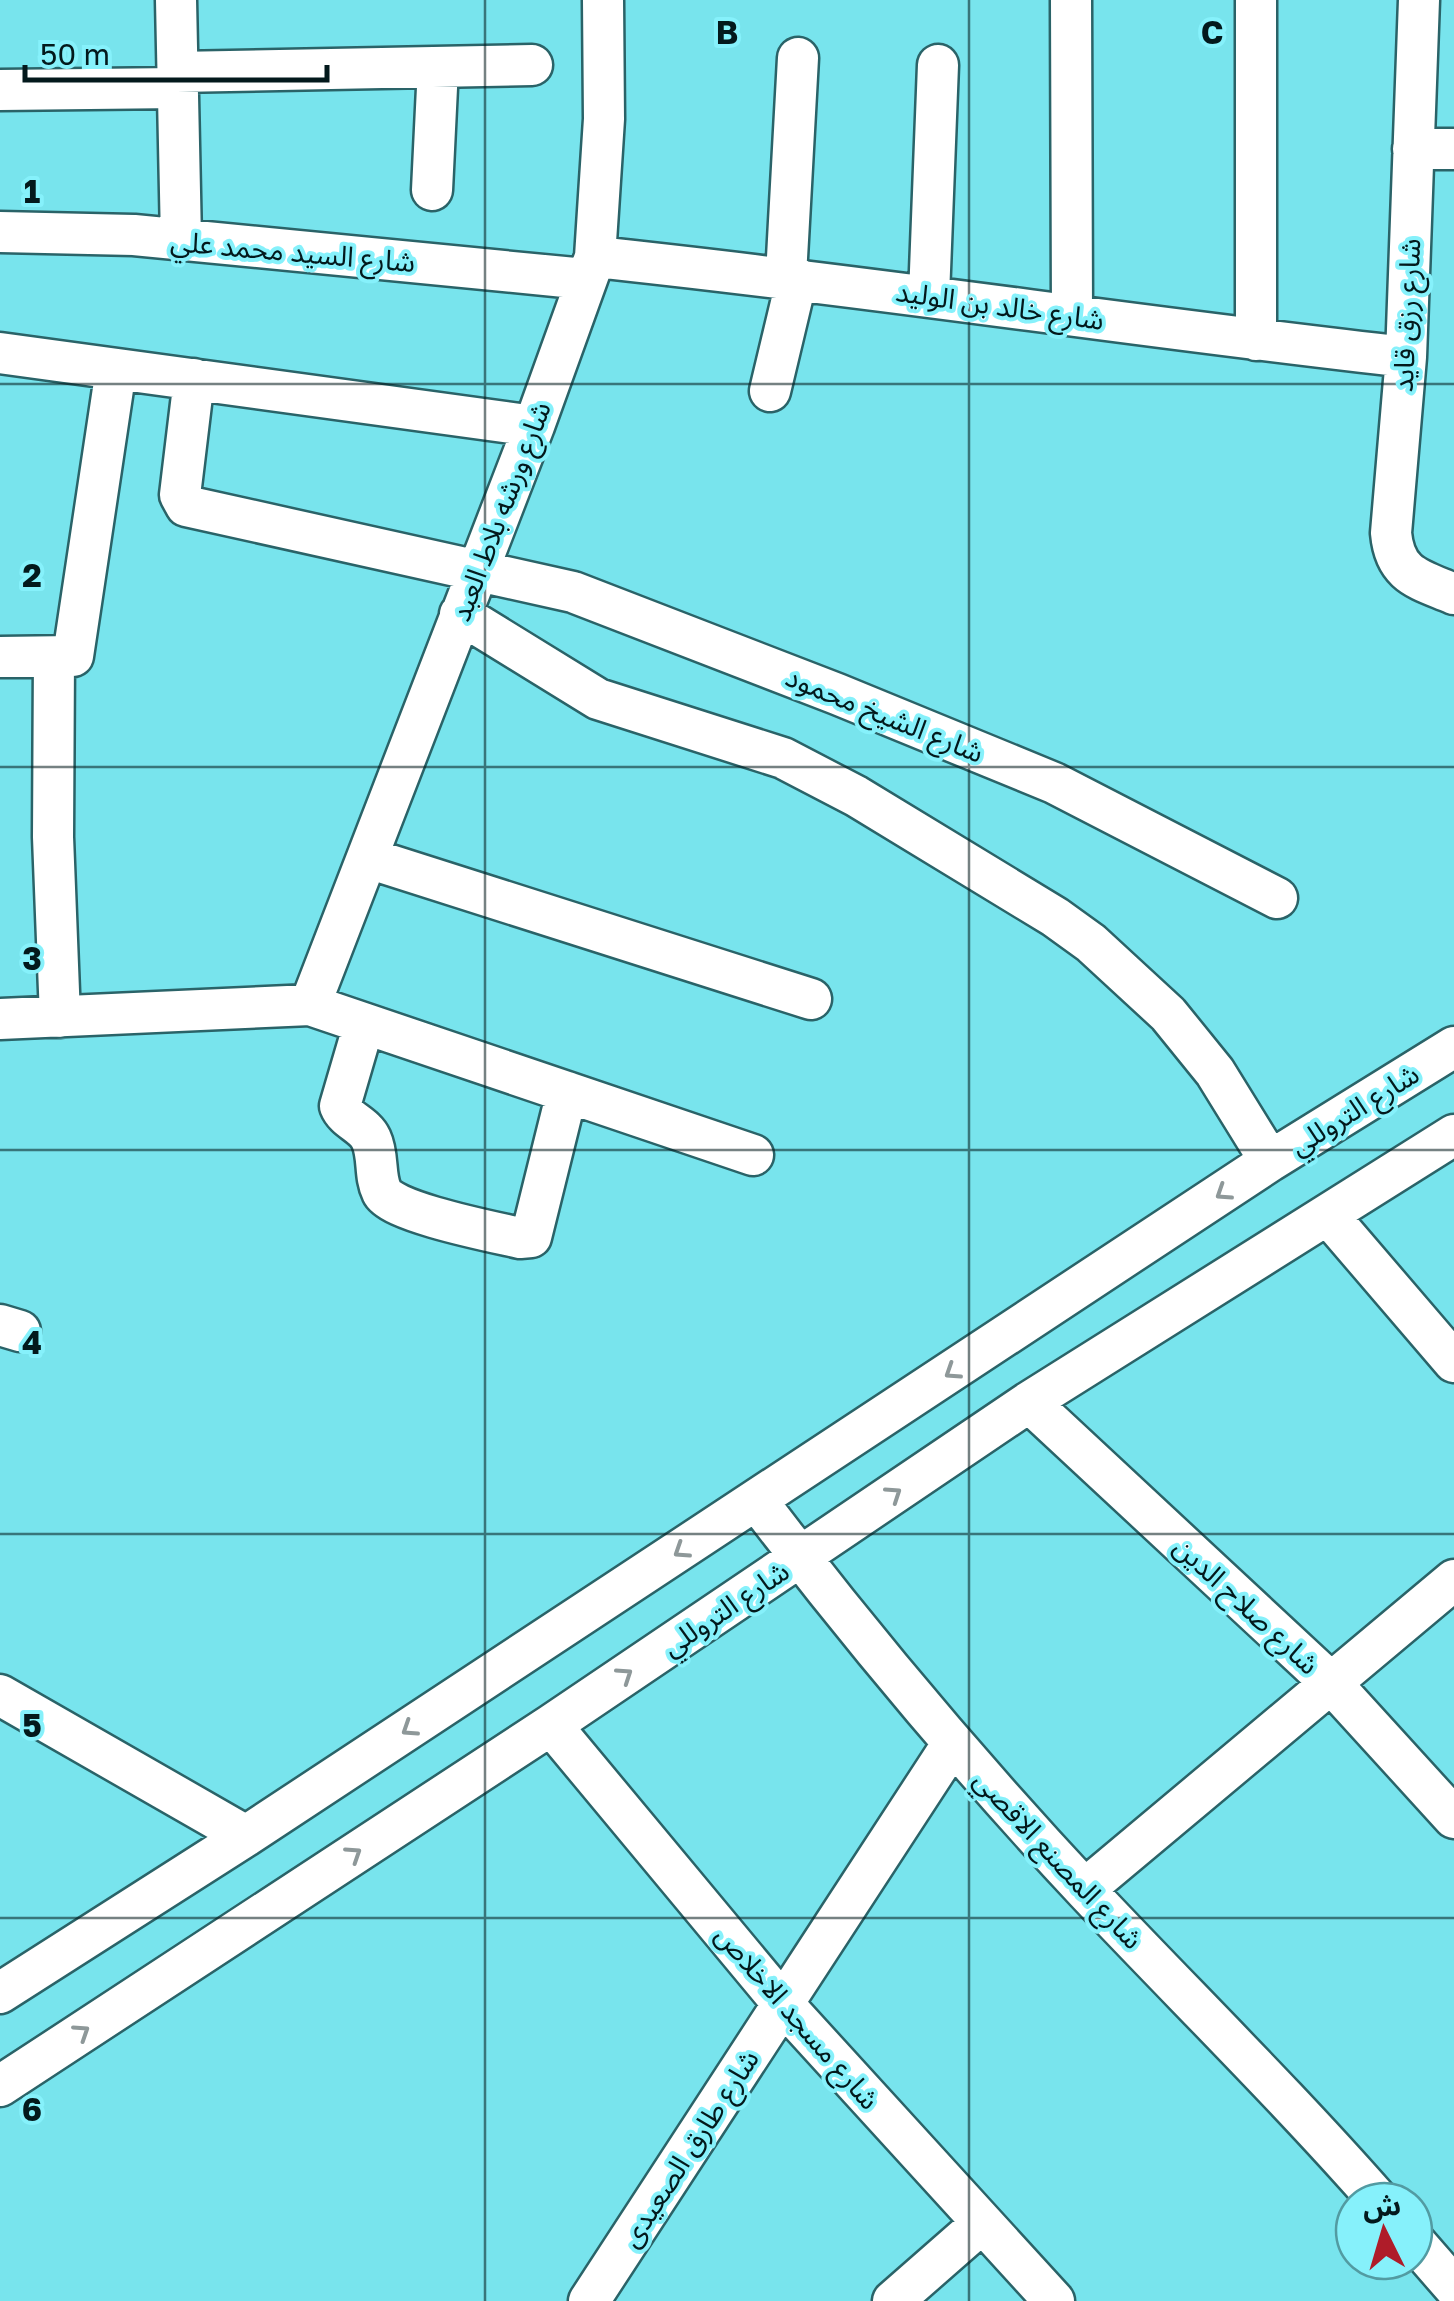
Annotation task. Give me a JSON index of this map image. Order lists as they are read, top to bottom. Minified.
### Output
{"streets":{"street":["شارع السيد محمد علي","شارع خالد بن الوليد","شارع رزق قايد","شارع ورشه بلاط العبد","شارع الشيخ محمود","شارع التروللي","شارع صلاح الدين","شارع المصنع الاقصي","شارع مسجد الاخلاص","شارع طارق الصعيدى"]},"crossings":[["شارع السيد محمد علي","شارع خالد بن الوليد"],["شارع السيد محمد علي","شارع ورشه بلاط العبد"],["شارع خالد بن الوليد","شارع رزق قايد"],["شارع خالد بن الوليد","شارع ورشه بلاط العبد"],["شارع ورشه بلاط العبد","شارع الشيخ محمود"],["شارع التروللي","شارع صلاح الدين"],["شارع التروللي","شارع المصنع الاقصي"],["شارع التروللي","شارع مسجد الاخلاص"],["شارع المصنع الاقصي","شارع طارق الصعيدى"],["شارع مسجد الاخلاص","شارع طارق الصعيدى"]],"scale_bar":"50 m","north":"top","grid":{"columns":["B","C"],"rows":["1","2","3","4","5","6"]}}
